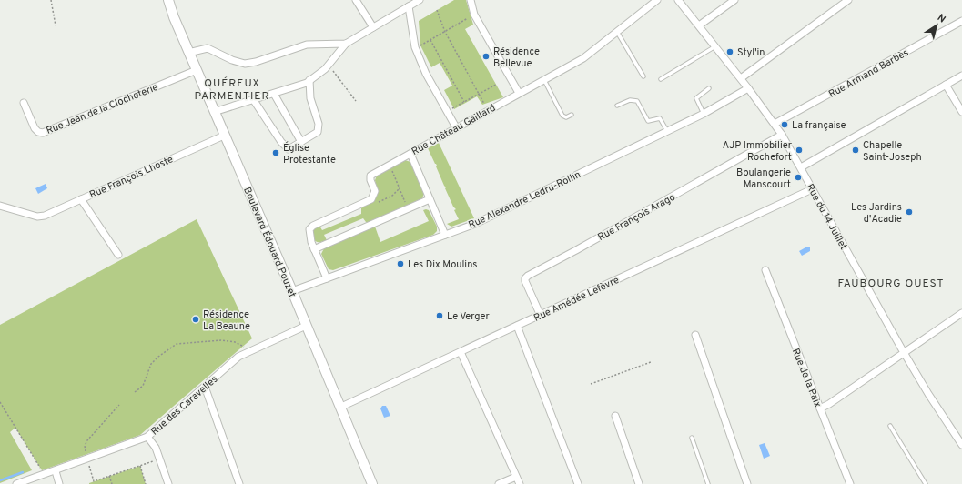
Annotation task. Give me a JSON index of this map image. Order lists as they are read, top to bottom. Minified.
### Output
{"streets":{"street":["Rue Armand Barbès","Rue Jean de la Clocheterie","Rue Château Gaillard","Rue François Lhoste","Rue Alexandre Ledru-Rollin","Rue François Arago","Rue du 14 Juillet","Boulevard Édouard Pouzet","Rue Amédée Lefèvre","Rue de la Paix","Rue des Caravelles"]},"crossings":[["Rue Armand Barbès","Rue du 14 Juillet"],["Rue Jean de la Clocheterie","Boulevard Édouard Pouzet"],["Rue François Lhoste","Boulevard Édouard Pouzet"],["Rue Alexandre Ledru-Rollin","Rue du 14 Juillet"],["Rue Alexandre Ledru-Rollin","Boulevard Édouard Pouzet"],["Rue François Arago","Rue du 14 Juillet"],["Rue François Arago","Rue Amédée Lefèvre"],["Rue du 14 Juillet","Rue Amédée Lefèvre"],["Boulevard Édouard Pouzet","Rue Amédée Lefèvre"],["Boulevard Édouard Pouzet","Rue des Caravelles"]],"districts":["QUÉREUX PARMENTIER","FAUBOURG OUEST"],"places":["Styl'in","Résidence Bellevue","La française","AJP Immobilier Rochefort","Chapelle Saint-Joseph","Église Protestante","Boulangerie Manscourt","Les Jardins d'Acadie","Les Dix Moulins","Le Verger","Résidence La Beaune"],"north":"top right"}
